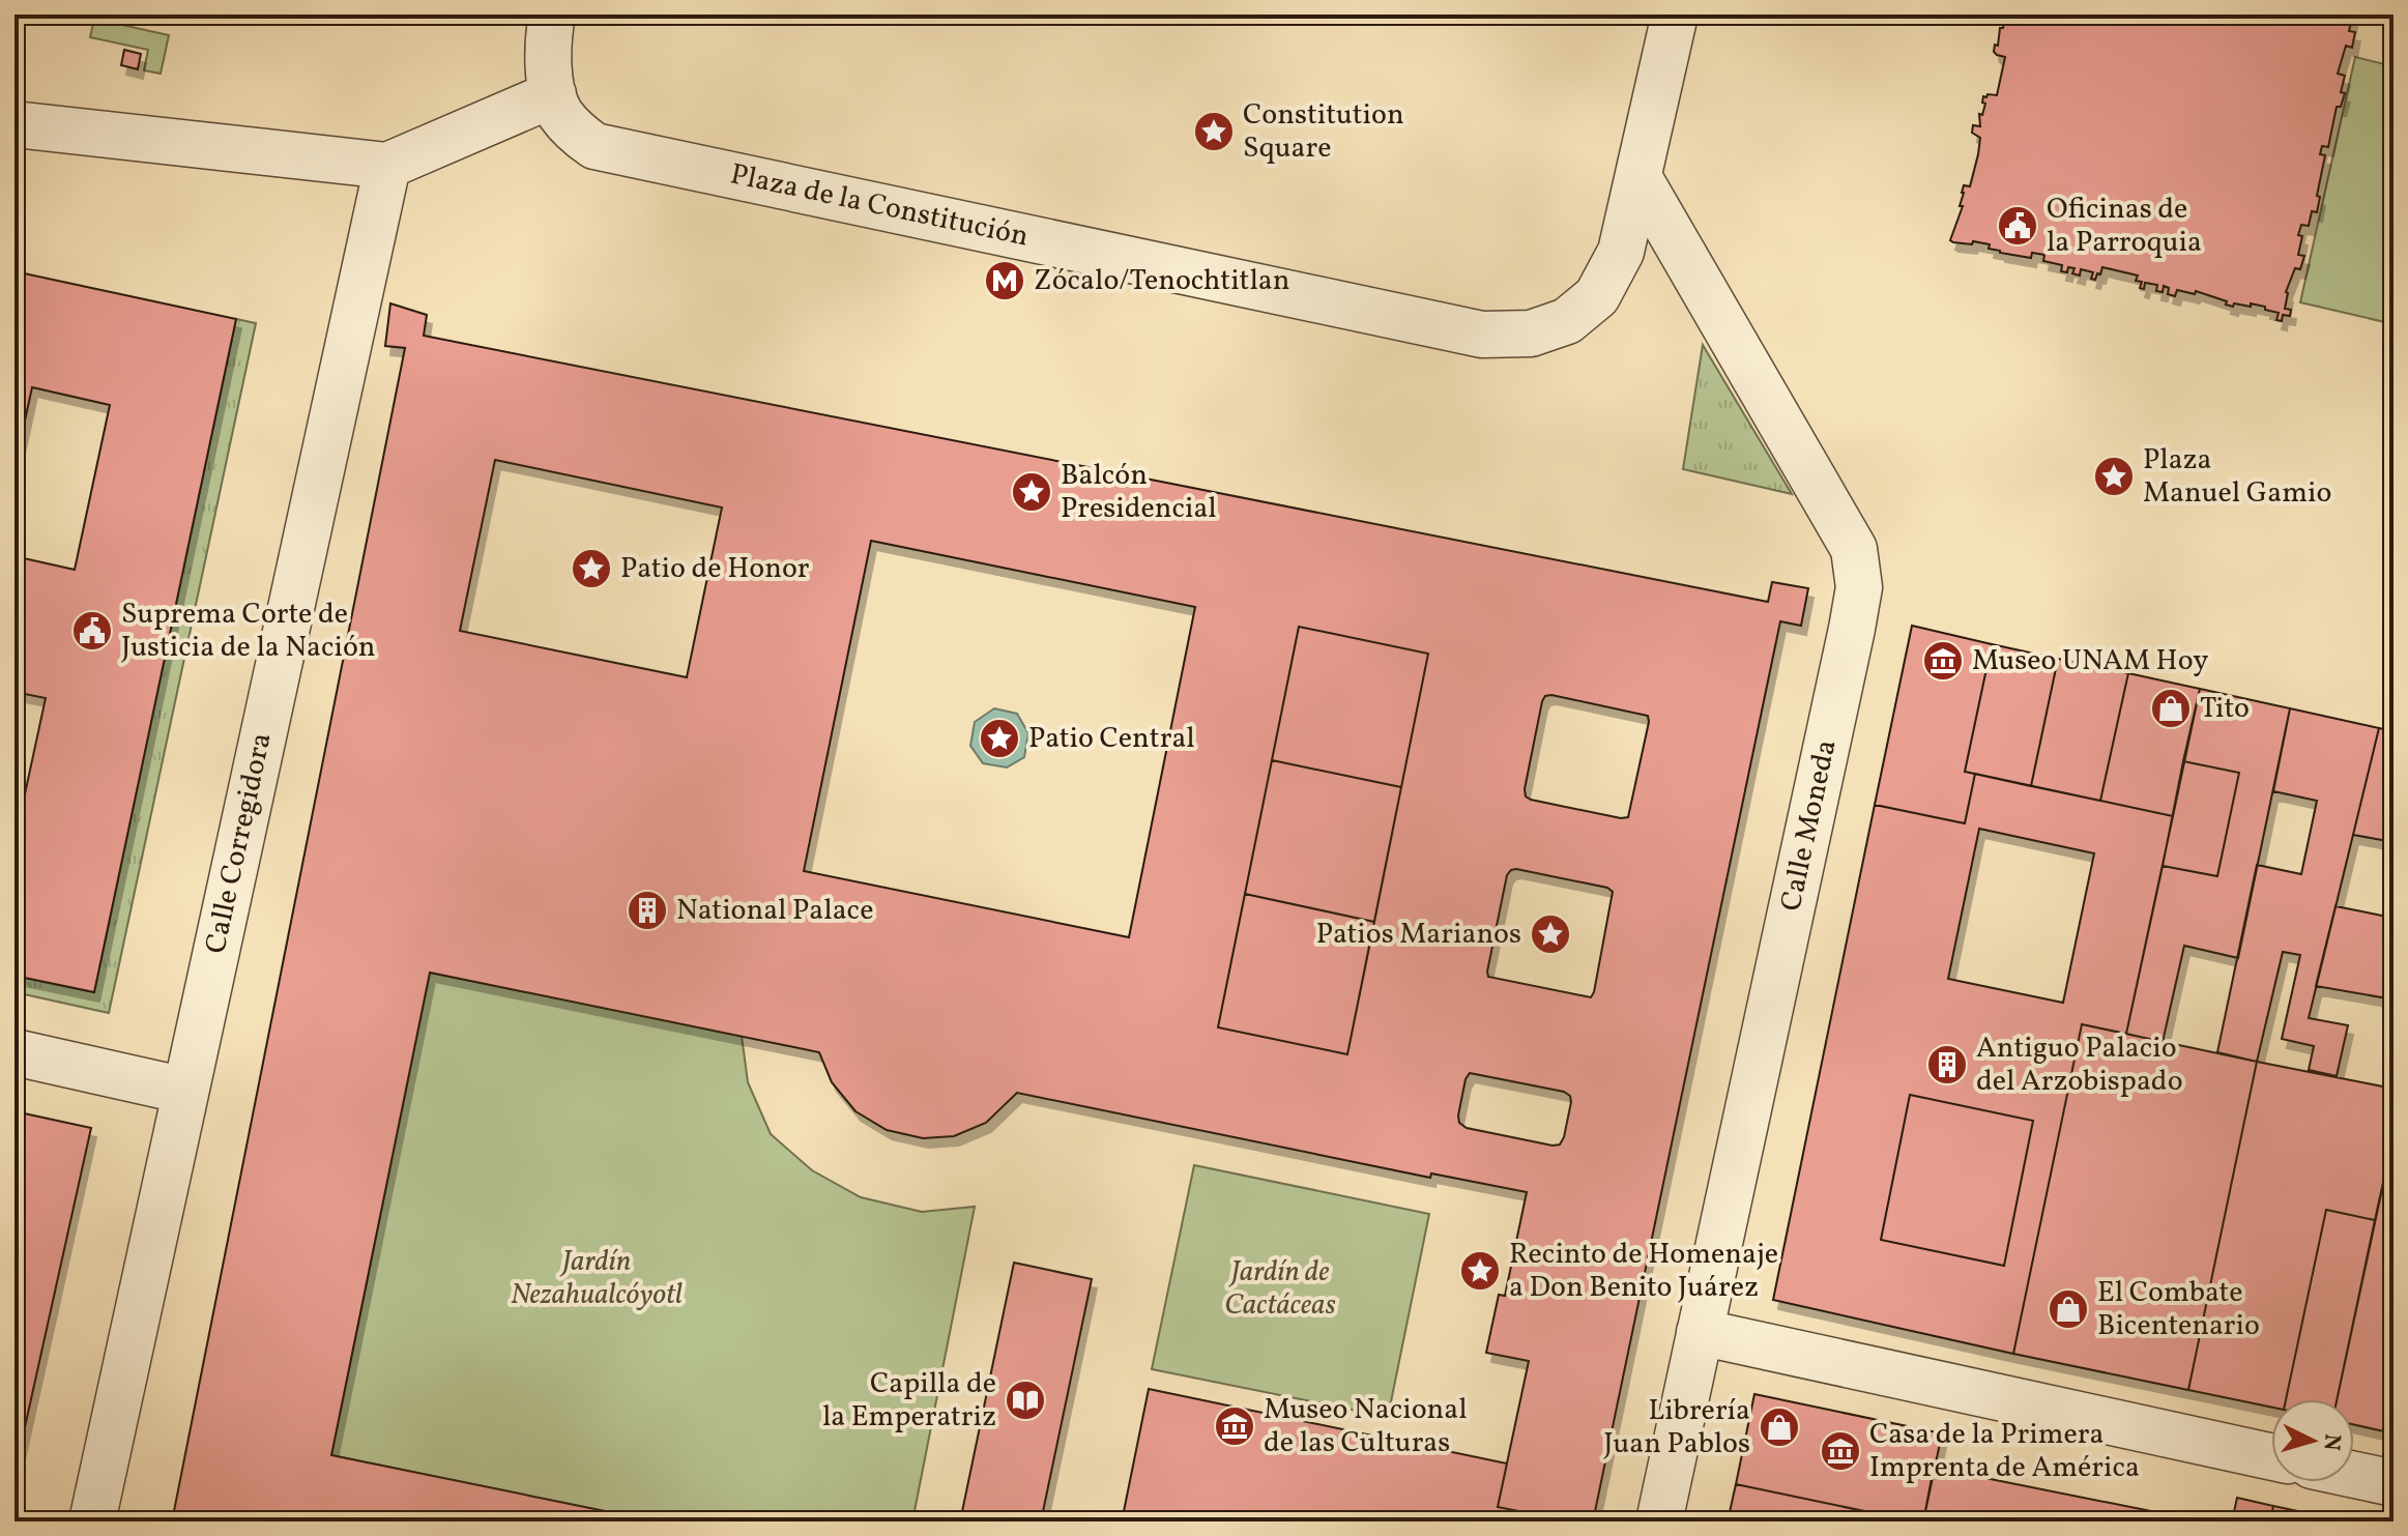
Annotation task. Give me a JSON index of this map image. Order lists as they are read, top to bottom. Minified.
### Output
{"streets":{"street":["Plaza de la Constitución","Calle Moneda","Calle Corregidora"]},"crossings":[["Plaza de la Constitución","Calle Moneda"]],"parks":["Jardín Nezahualcóyotl","Jardín de Cactáceas"],"places":{"place":["Constitution Square","Plaza Manuel Gamio","Balcón Presidencial","Patio de Honor","Patio Central","Patios Marianos","Recinto de Homenaje a Don Benito Juárez"],"public building":["Oficinas de la Parroquia","Suprema Corte de Justicia de la Nación"],"metro station":["Zócalo/Tenochtitlan"],"museum":["Museo UNAM Hoy","Museo Nacional de las Culturas","Casa de la Primera Imprenta de América"],"shop":["Tito","El Combate Bicentenario","Librería Juan Pablos"],"building":["National Palace","Antiguo Palacio del Arzobispado"],"library":["Capilla de la Emperatriz"]},"north":"right"}
